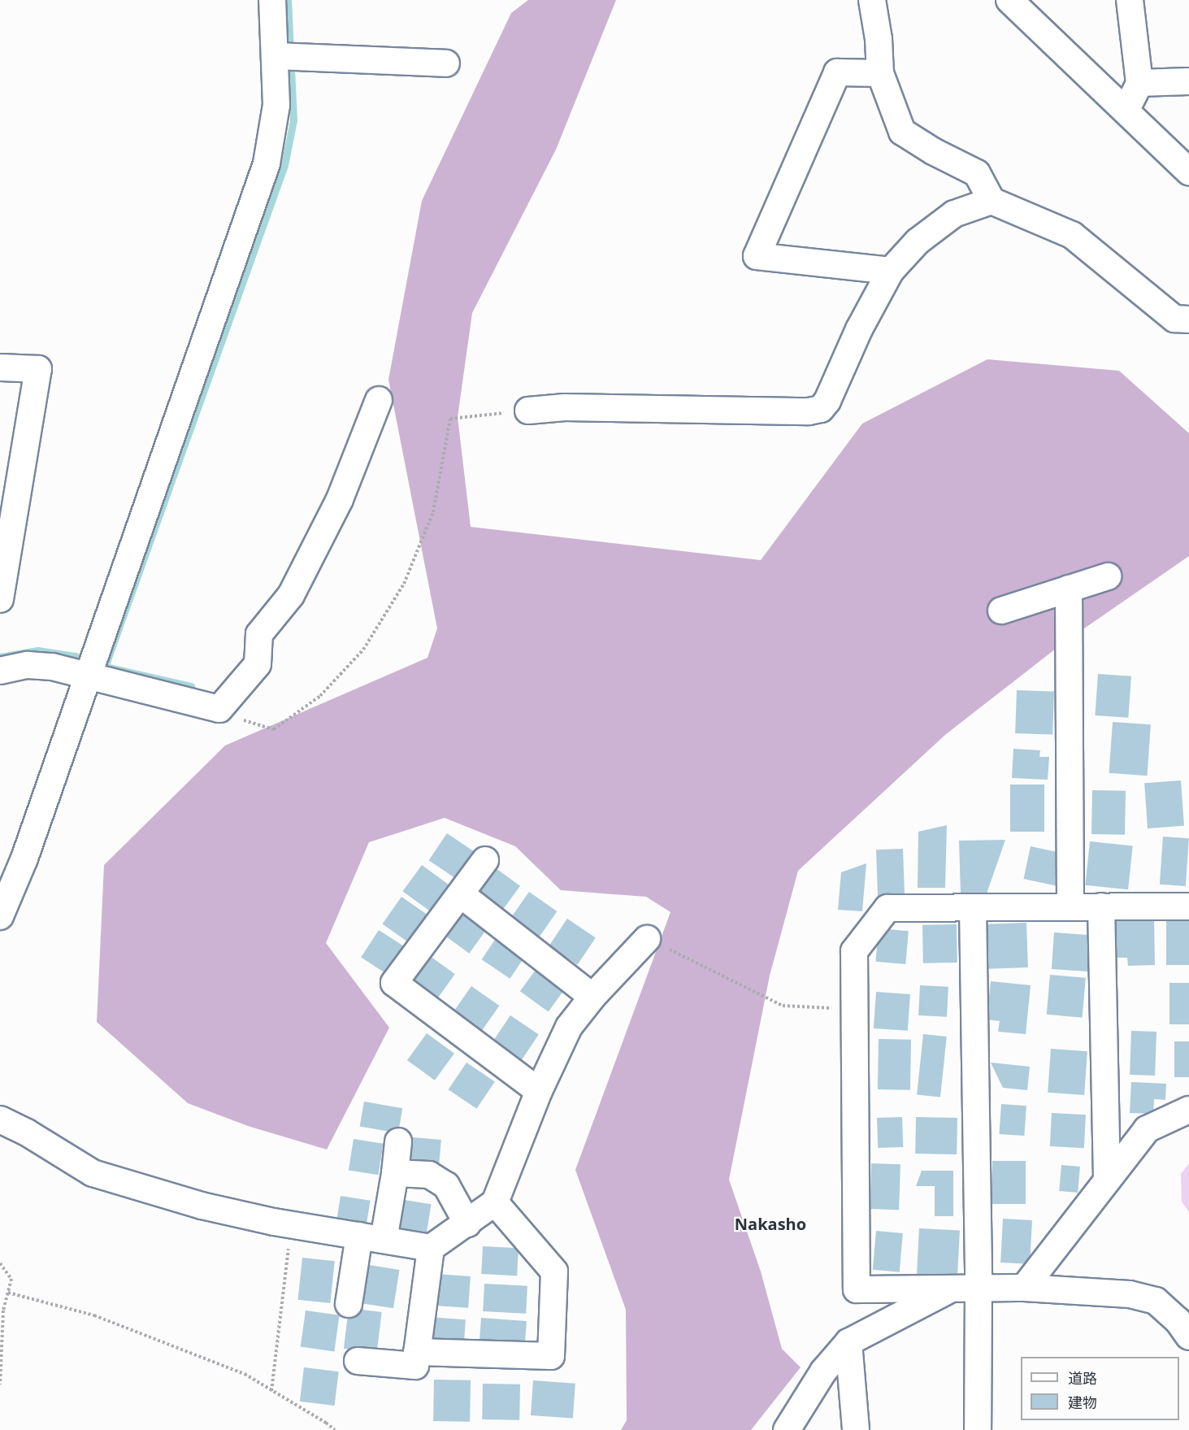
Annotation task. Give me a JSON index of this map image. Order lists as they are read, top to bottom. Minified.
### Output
{"districts":["Nakasho"],"legend":["道路","建物"]}
